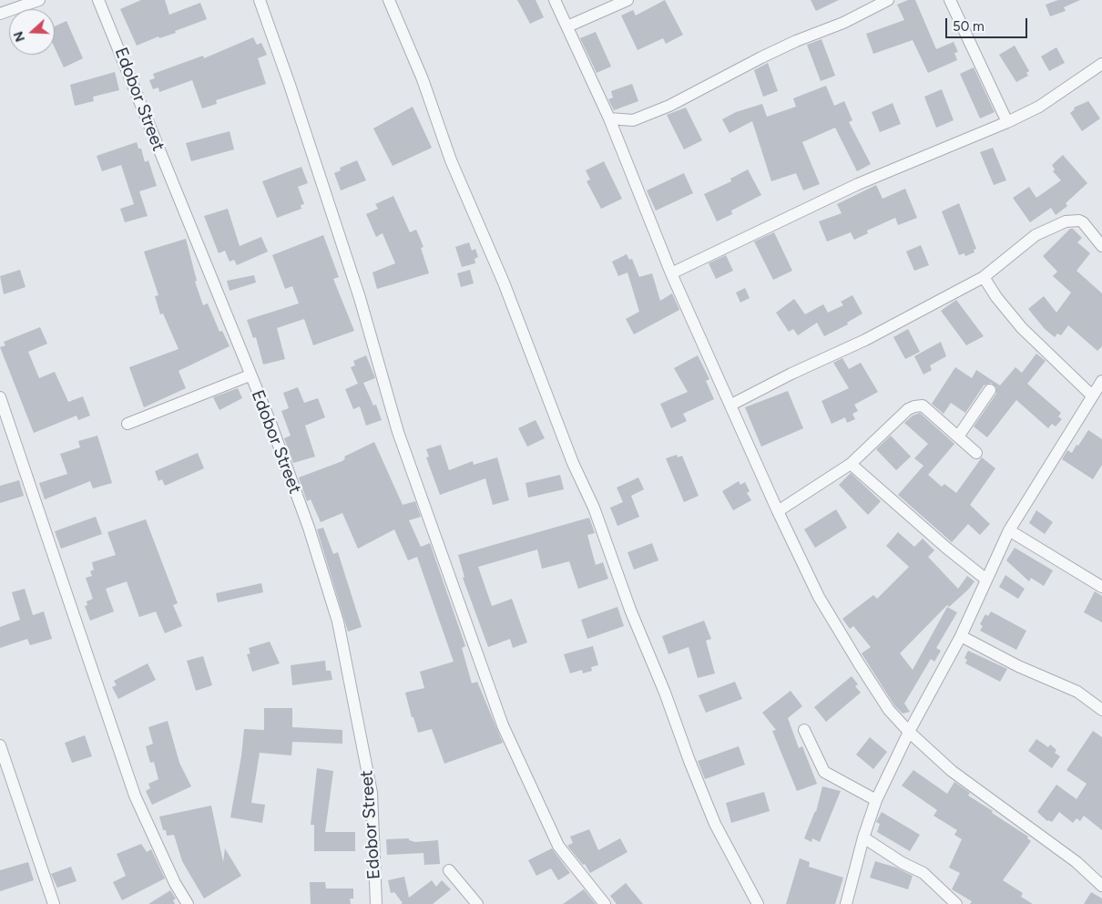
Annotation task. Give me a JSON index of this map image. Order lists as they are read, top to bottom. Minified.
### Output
{"streets":{"street":["Edobor Street"]},"scale_bar":"50 m","north":"left"}
